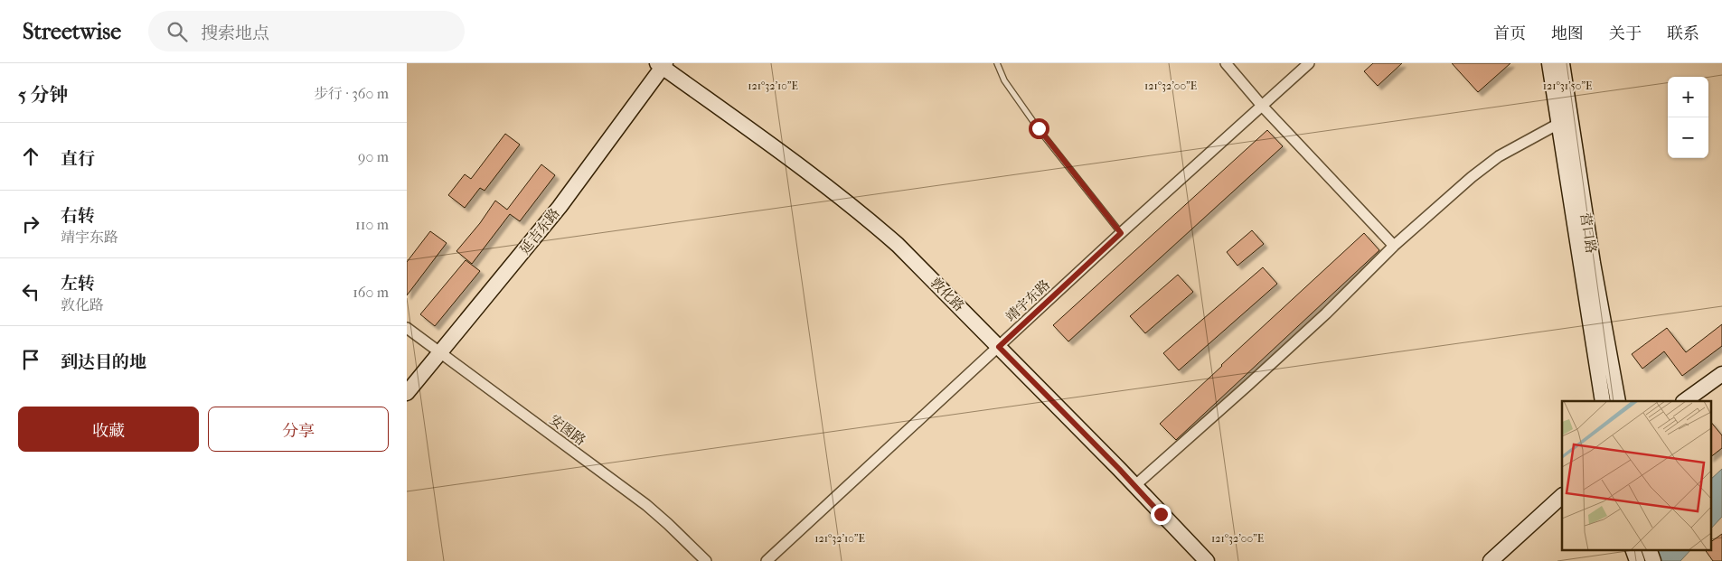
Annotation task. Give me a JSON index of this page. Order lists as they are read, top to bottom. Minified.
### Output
{"streets":{"street":["延吉东路","营口路","敦化路","靖宇东路","安图路"]},"crossings":[["延吉东路","敦化路"],["延吉东路","安图路"],["敦化路","靖宇东路"]],"page":{"header":"Streetwise","search":"搜索地点","nav":["首页","地图","关于","联系"],"heading":["5 分钟","步行 · 360 m"],"map_buttons":["+","−"],"list":[["直行","90 m"],["右转","靖宇东路","110 m"],["左转","敦化路","160 m"],"到达目的地"],"buttons":["收藏","分享"]},"coordinates":["121°32'10\"E","121°32'00\"E","121°31'50\"E"]}
